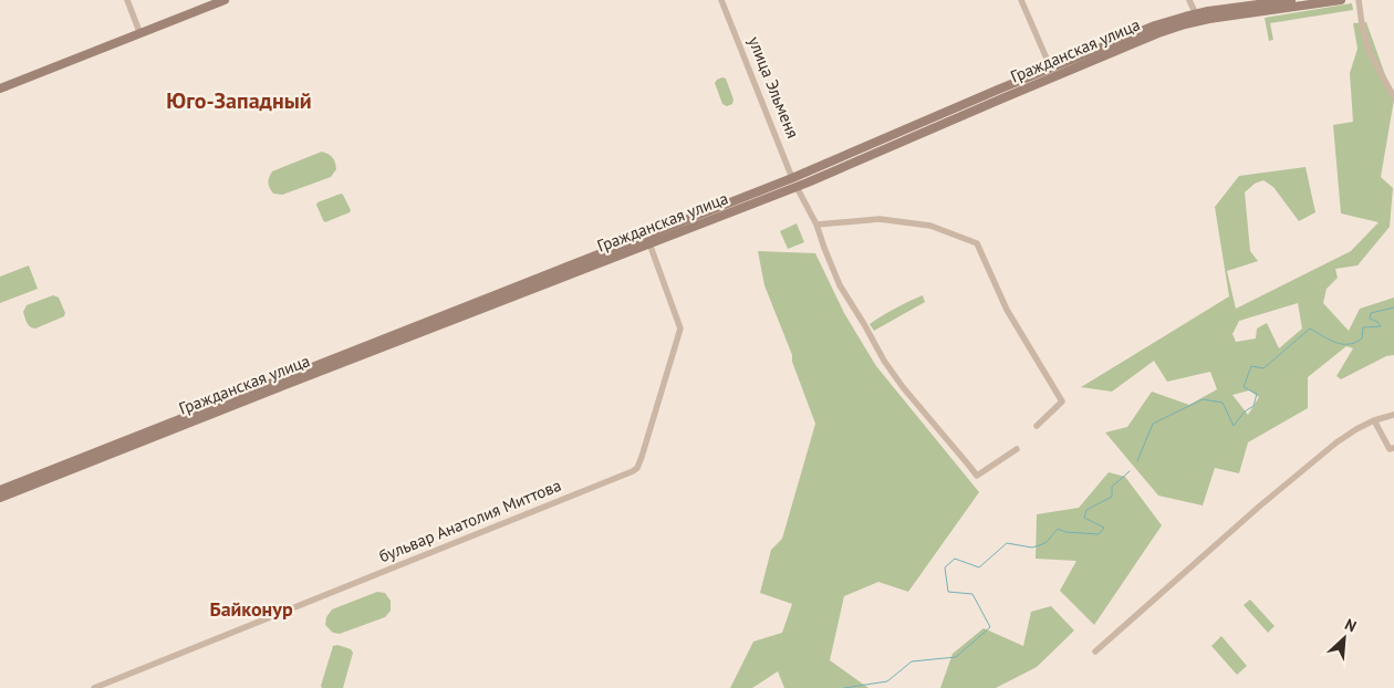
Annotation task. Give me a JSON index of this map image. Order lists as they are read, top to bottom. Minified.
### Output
{"streets":{"main road":["Гражданская улица"],"street":["улица Эльменя","бульвар Анатолия Миттова"]},"crossings":[["Гражданская улица","улица Эльменя"],["Гражданская улица","бульвар Анатолия Миттова"]],"districts":["Юго-Западный","Байконур"],"north":"top right"}
